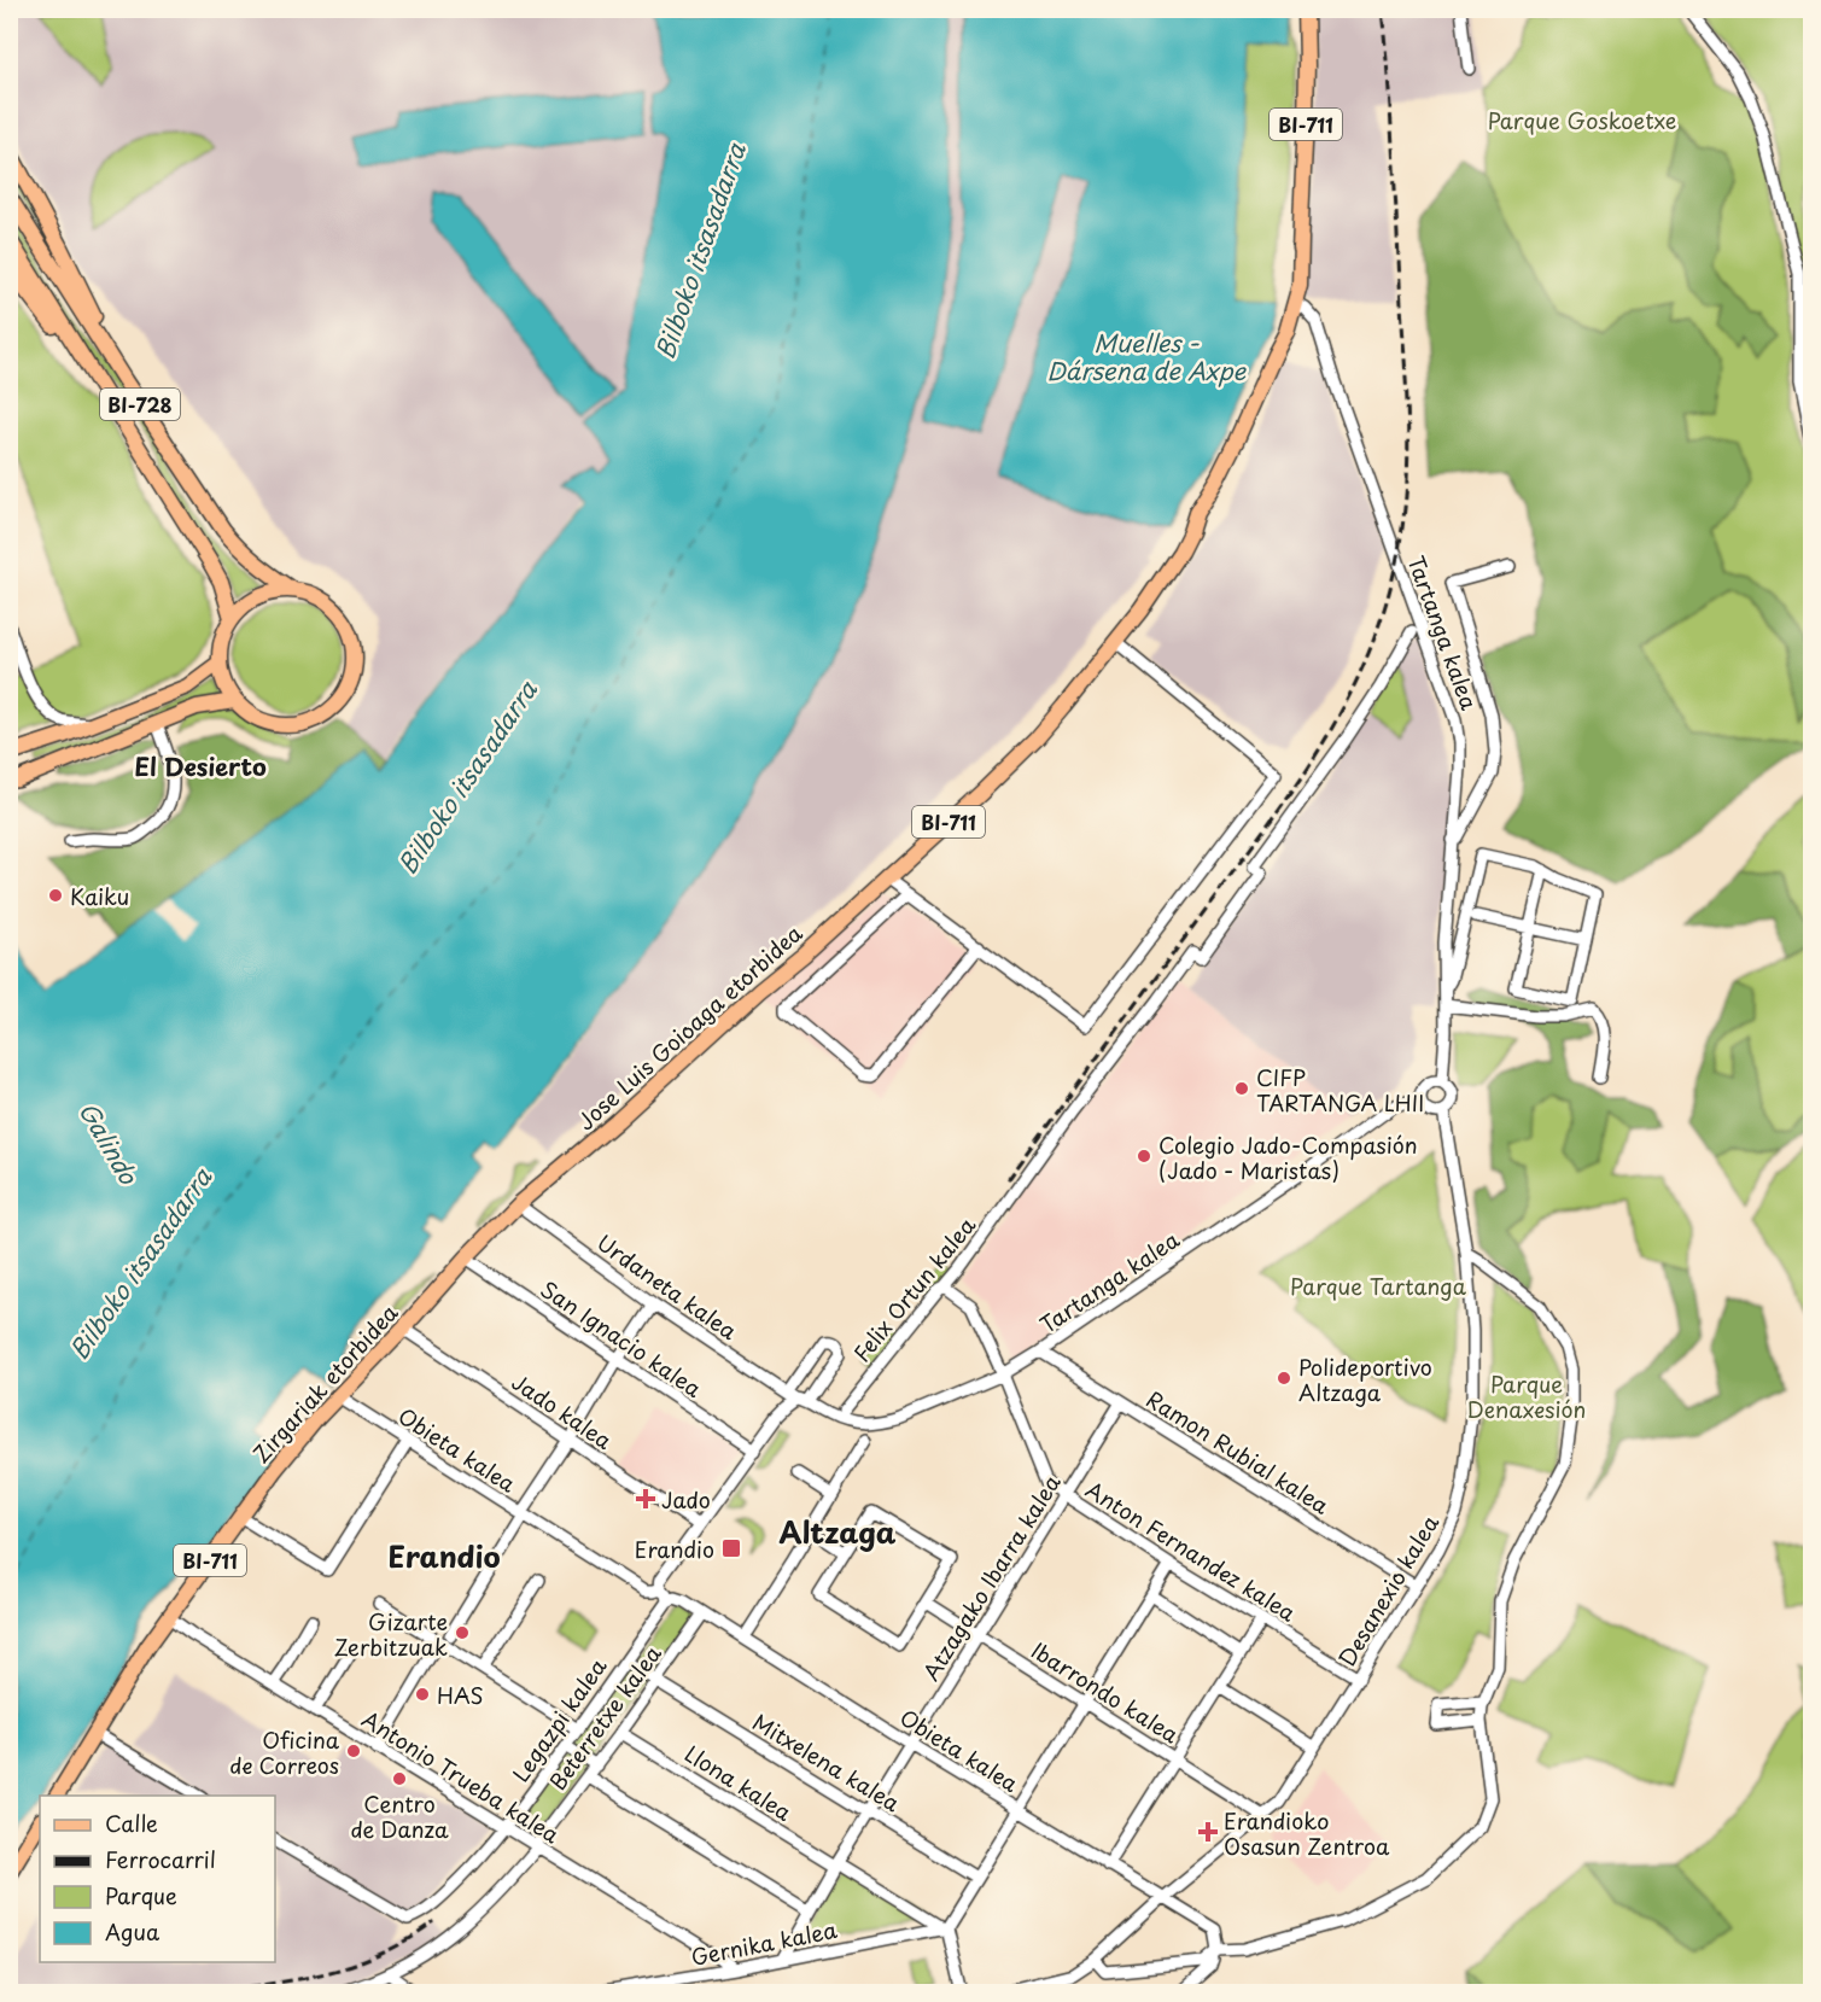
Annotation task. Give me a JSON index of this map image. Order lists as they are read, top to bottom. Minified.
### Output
{"streets":{"main road":["BI-711","BI-728","Jose Luis Goioaga etorbidea","Zirgariak etorbidea"],"street":["Tartanga kalea","Urdaneta kalea","Felix Ortun kalea","San Ignacio kalea","Jado kalea","Obieta kalea","Ramon Rubial kalea","Anton Fernandez kalea","Atzagako Ibarra kalea","Desanexio kalea","Ibarrondo kalea","Beterretxe kalea","Legazpi kalea","Mitxelena kalea","Antonio Trueba kalea","Llona kalea","Gernika kalea"]},"crossings":[["BI-711","Jose Luis Goioaga etorbidea"],["BI-711","Urdaneta kalea"],["BI-711","San Ignacio kalea"],["BI-711","Zirgariak etorbidea"],["Tartanga kalea","Jose Luis Goioaga etorbidea"],["Tartanga kalea","Urdaneta kalea"],["Tartanga kalea","Ramon Rubial kalea"],["Tartanga kalea","Anton Fernandez kalea"],["Tartanga kalea","Desanexio kalea"],["Tartanga kalea","Legazpi kalea"],["Jose Luis Goioaga etorbidea","Urdaneta kalea"],["Urdaneta kalea","Legazpi kalea"],["Felix Ortun kalea","Anton Fernandez kalea"],["San Ignacio kalea","Zirgariak etorbidea"],["San Ignacio kalea","Legazpi kalea"],["Zirgariak etorbidea","Jado kalea"],["Zirgariak etorbidea","Obieta kalea"],["Zirgariak etorbidea","Antonio Trueba kalea"],["Jado kalea","Legazpi kalea"],["Obieta kalea","Atzagako Ibarra kalea"],["Obieta kalea","Desanexio kalea"],["Obieta kalea","Legazpi kalea"],["Ramon Rubial kalea","Atzagako Ibarra kalea"],["Ramon Rubial kalea","Desanexio kalea"],["Anton Fernandez kalea","Atzagako Ibarra kalea"],["Anton Fernandez kalea","Desanexio kalea"],["Atzagako Ibarra kalea","Ibarrondo kalea"],["Atzagako Ibarra kalea","Mitxelena kalea"],["Atzagako Ibarra kalea","Llona kalea"],["Atzagako Ibarra kalea","Gernika kalea"],["Desanexio kalea","Ibarrondo kalea"],["Beterretxe kalea","Mitxelena kalea"],["Beterretxe kalea","Antonio Trueba kalea"],["Beterretxe kalea","Llona kalea"],["Legazpi kalea","Antonio Trueba kalea"],["Antonio Trueba kalea","Gernika kalea"],["Llona kalea","Gernika kalea"]],"districts":["El Desierto","Altzaga","Erandio"],"water":["Bilboko itsasadarra","Muelles - Dársena de Axpe","Galindo"],"parks":["Parque Goskoetxe","Parque Tartanga","Parque Denaxesión"],"places":{"other":["Kaiku","CIFP TARTANGA LHII","Colegio Jado-Compasión (Jado - Maristas)","Polideportivo Altzaga","Gizarte Zerbitzuak","HAS","Oficina de Correos","Centro de Danza"],"health":["Jado","Erandioko Osasun Zentroa"],"transit":["Erandio"]},"legend":["Calle","Ferrocarril","Parque","Agua"]}
